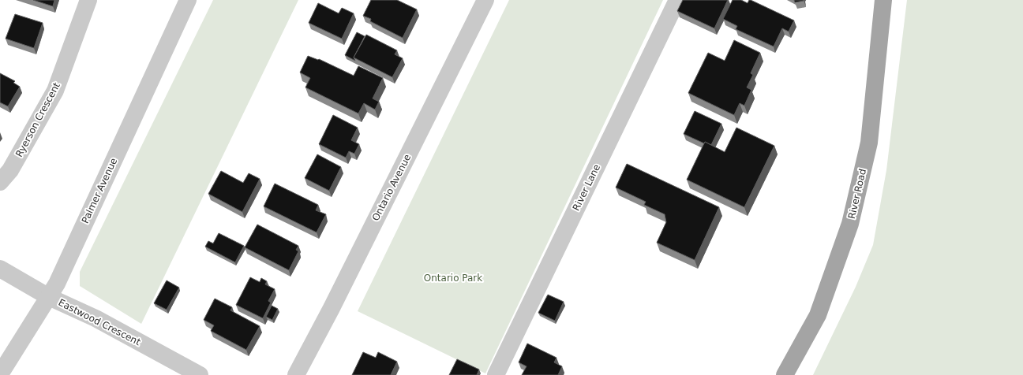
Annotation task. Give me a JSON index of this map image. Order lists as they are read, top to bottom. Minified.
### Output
{"streets":{"main road":["River Road"],"street":["Ryerson Crescent","Ontario Avenue","River Lane","Palmer Avenue","Eastwood Crescent"]},"crossings":[["Palmer Avenue","Eastwood Crescent"]],"parks":["Ontario Park"]}
